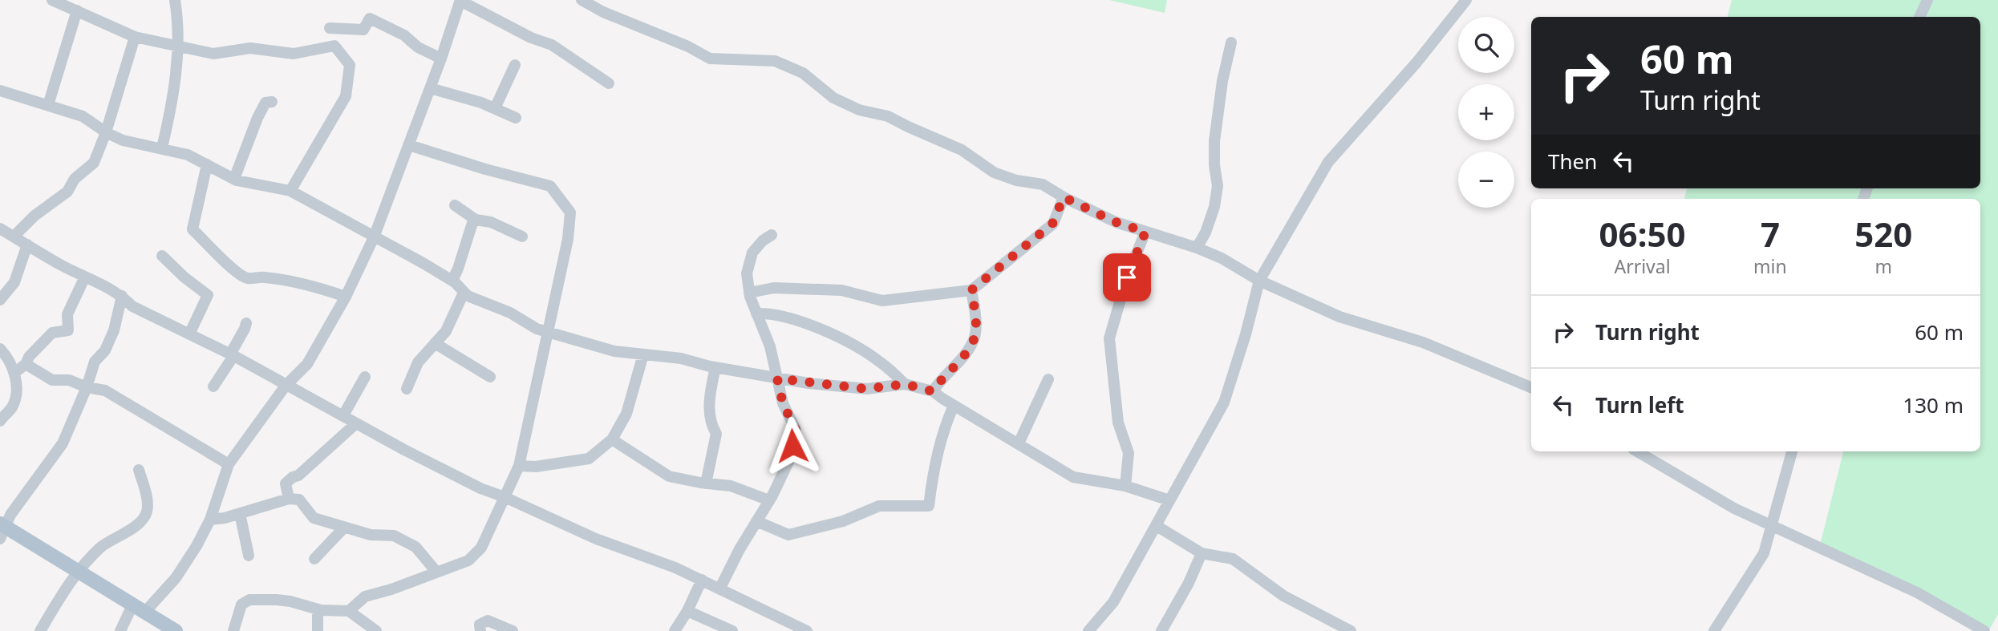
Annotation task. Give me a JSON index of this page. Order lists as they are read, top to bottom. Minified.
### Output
{"page":{"map_buttons":["+","−"],"turn":["60 m","Turn right"],"then":"Then","eta":["06:50","Arrival","7","min","520","m"],"list":[{"name":"Turn right","value":"60 m"},{"name":"Turn left","value":"130 m"}]}}
